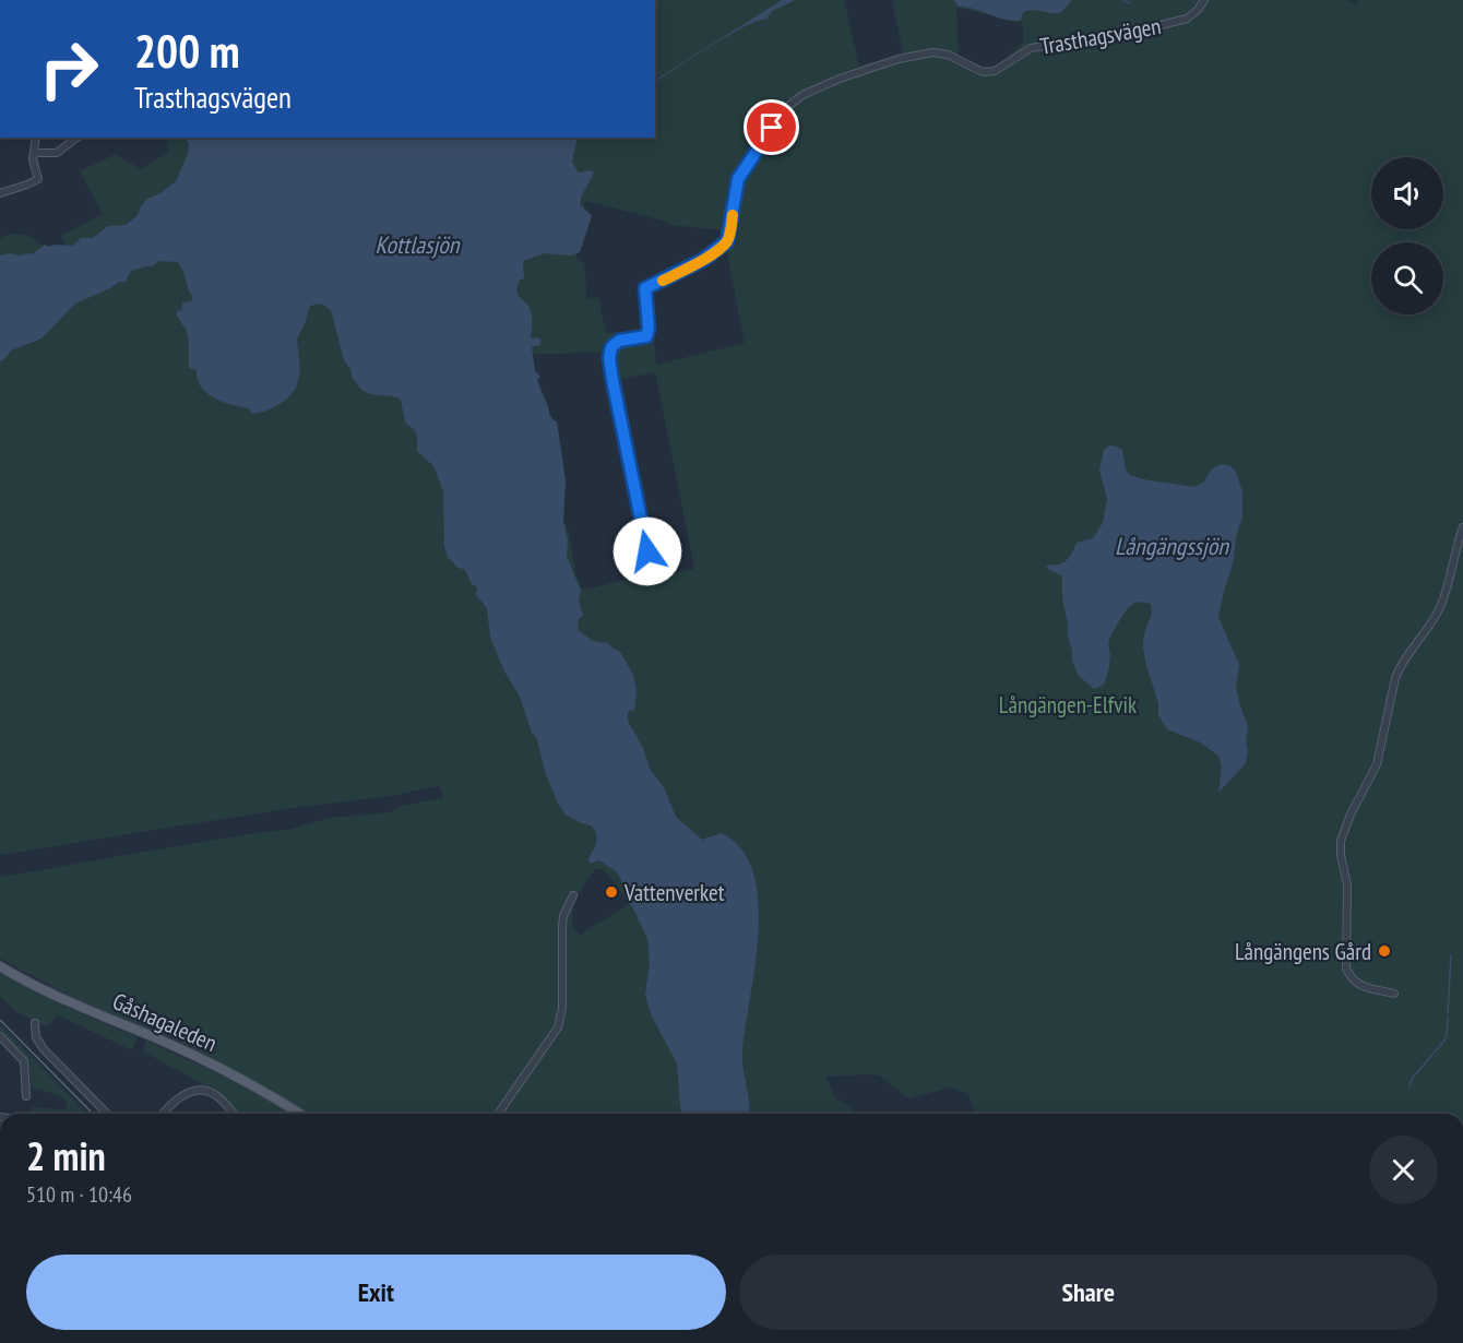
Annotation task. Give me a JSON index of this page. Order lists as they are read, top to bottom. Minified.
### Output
{"streets":{"main road":["Gåshagaleden"],"street":["Trasthagsvägen"]},"water":["Kottlasjön","Långängssjön"],"parks":["Långängen-Elfvik"],"places":["Vattenverket","Långängens Gård"],"page":{"turn":["200 m","Trasthagsvägen"],"heading":["2 min","510 m · 10:46"],"buttons":["Exit","Share"]}}
